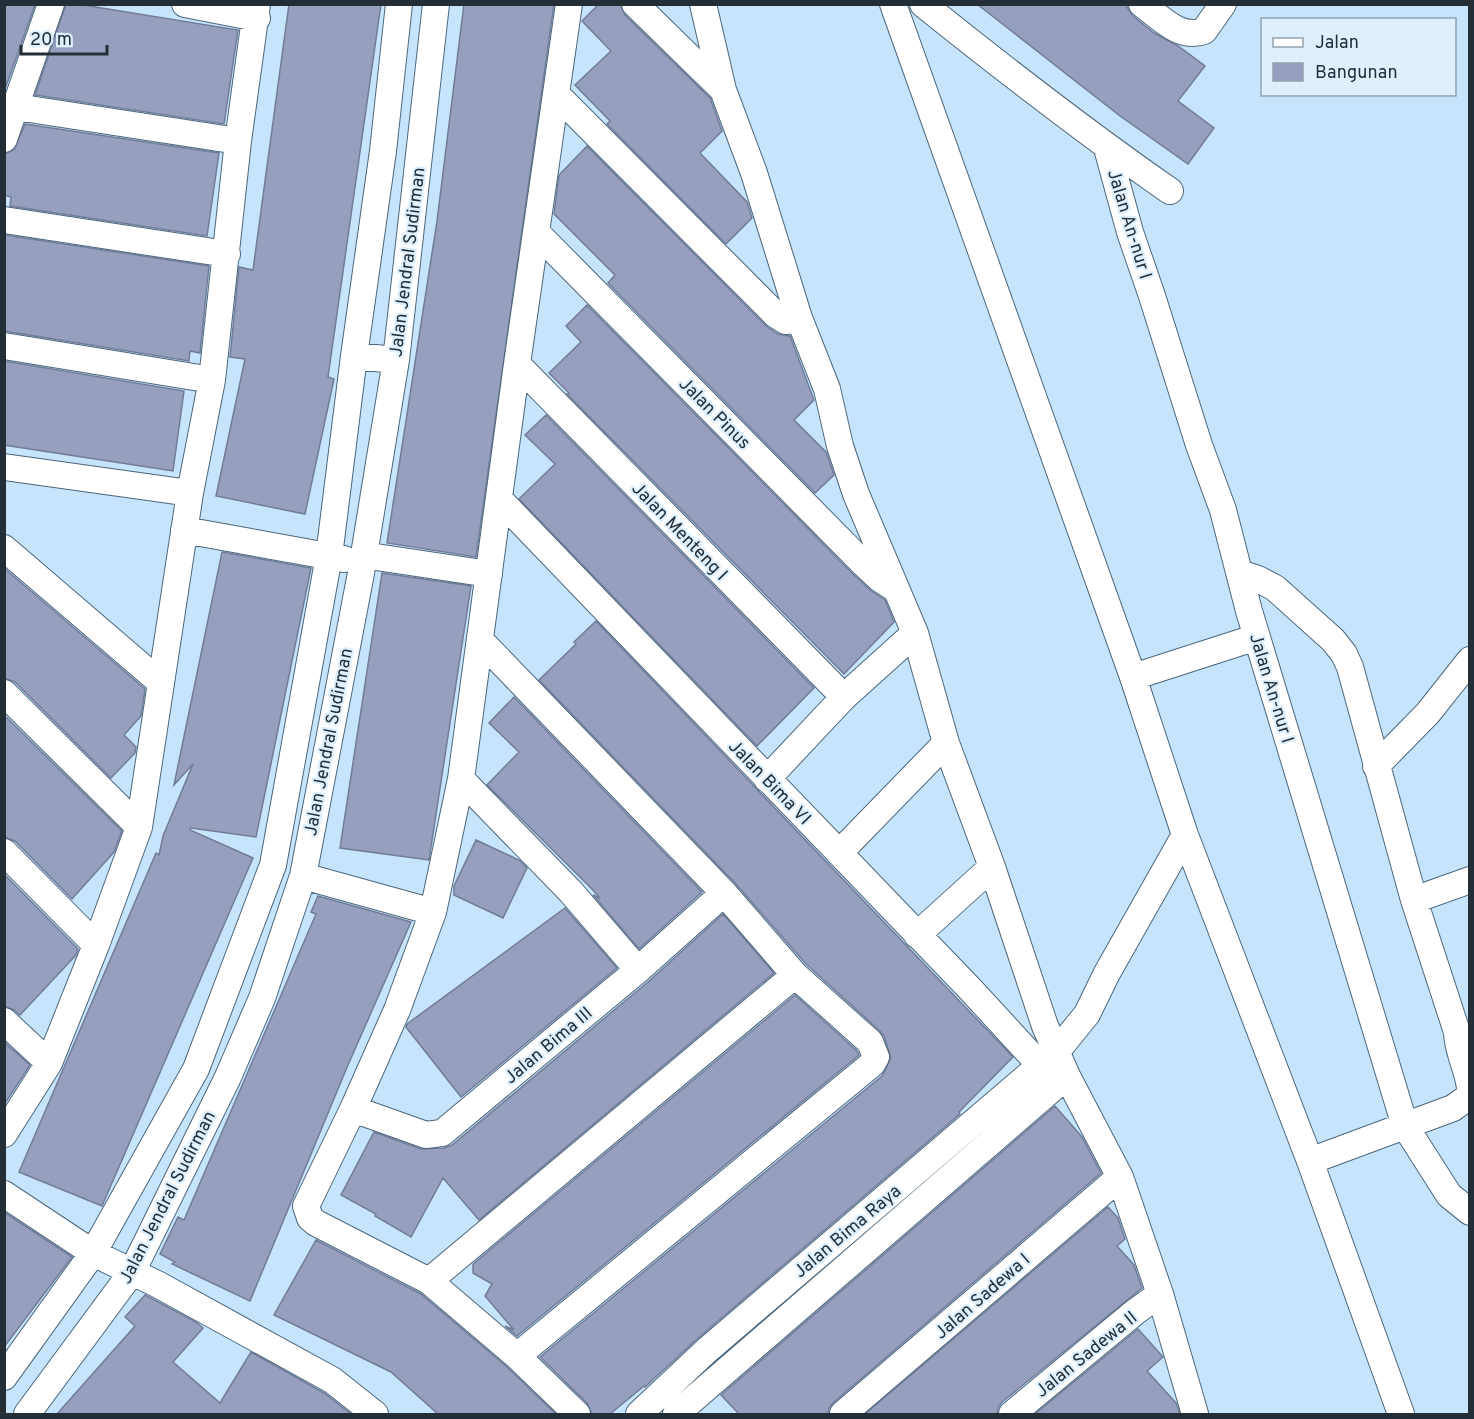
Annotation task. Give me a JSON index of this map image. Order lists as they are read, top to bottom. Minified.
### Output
{"streets":{"street":["Jalan An-nur I","Jalan Jendral Sudirman","Jalan Pinus","Jalan Menteng I","Jalan Bima VI","Jalan Bima III","Jalan Bima Raya","Jalan Sadewa I","Jalan Sadewa II"]},"crossings":[["Jalan Bima VI","Jalan Bima Raya"]],"legend":["Jalan","Bangunan"],"scale_bar":"20 m"}
